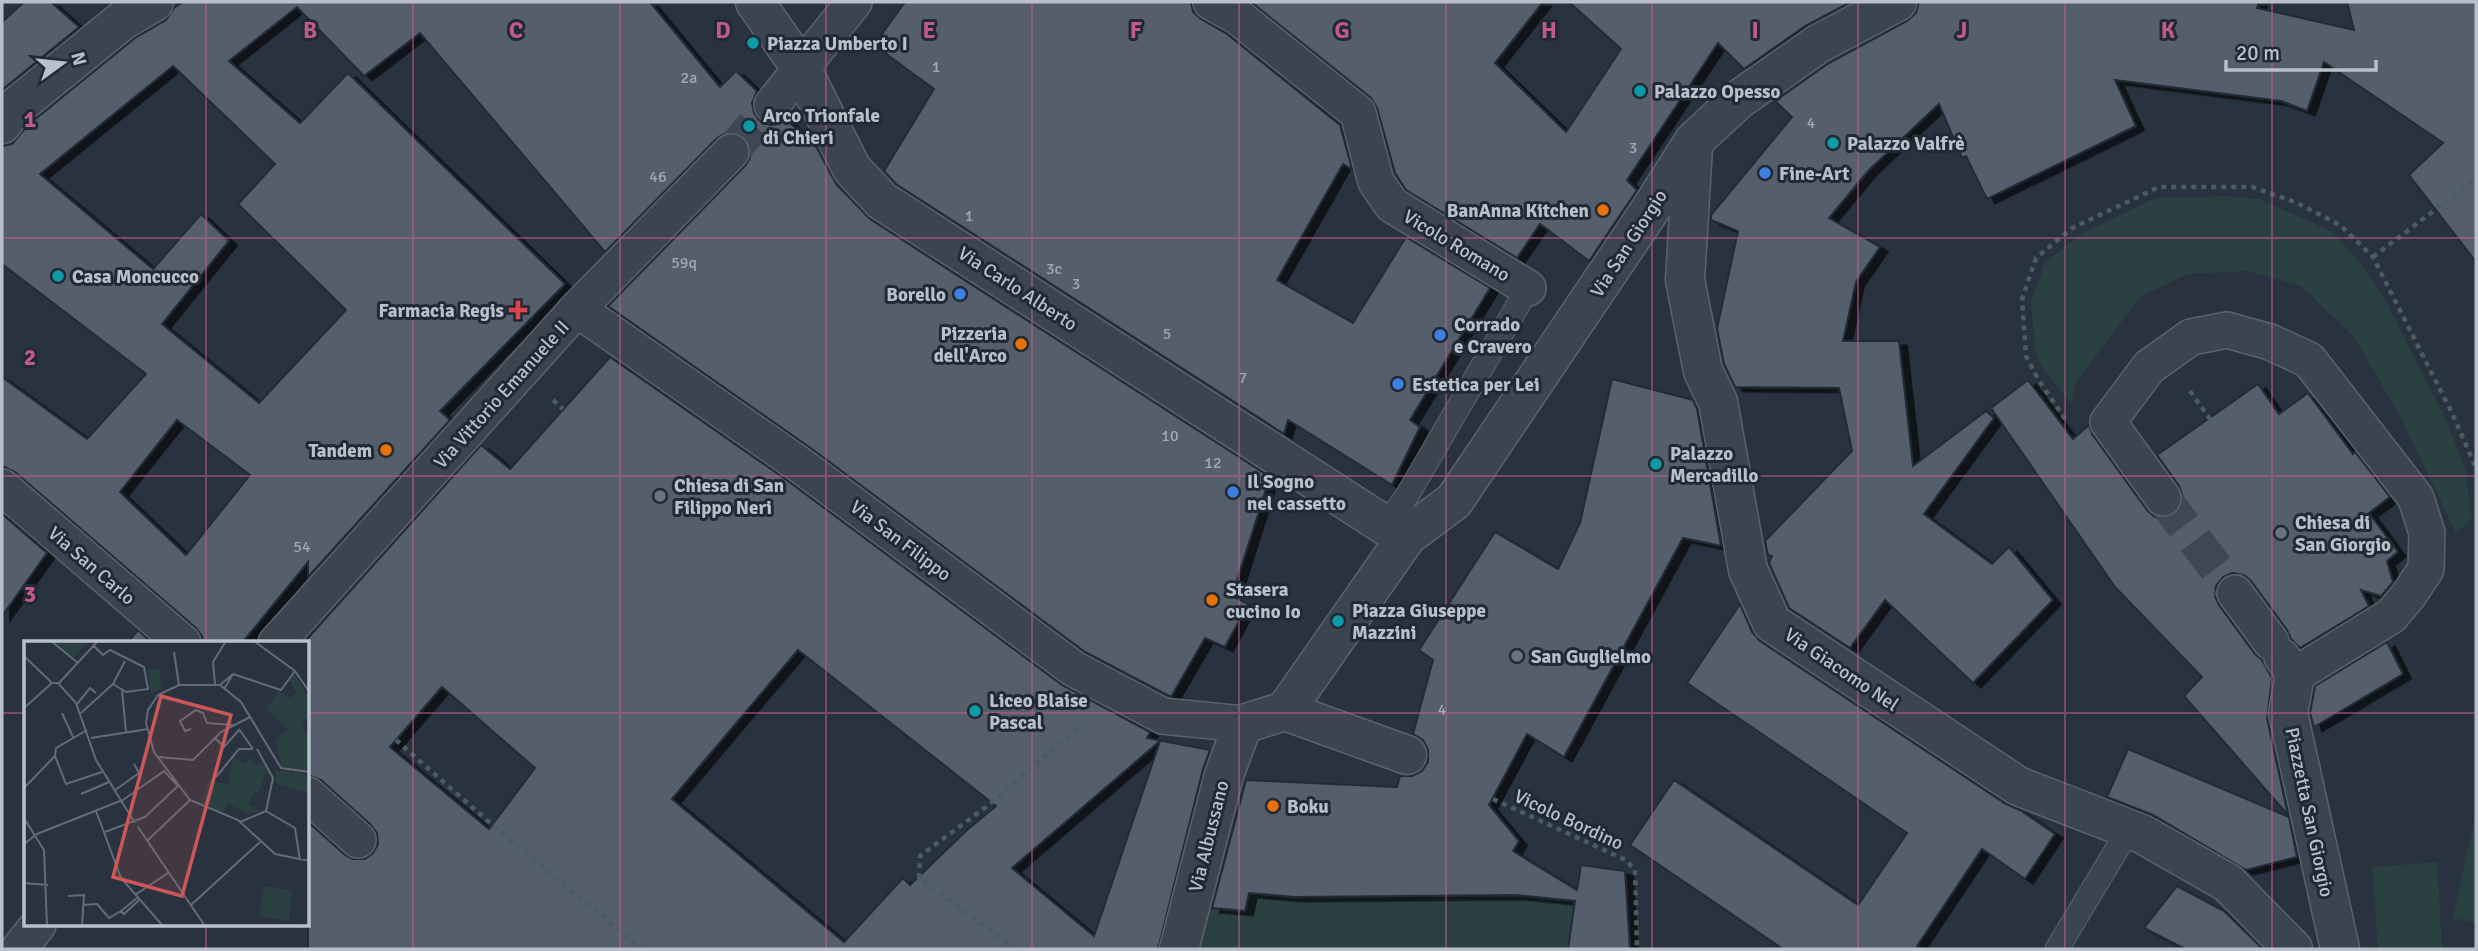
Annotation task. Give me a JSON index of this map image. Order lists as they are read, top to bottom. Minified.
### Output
{"streets":{"street":["Via San Giorgio","Vicolo Romano","Via Carlo Alberto","Via Vittorio Emanuele II","Via San Filippo","Via San Carlo","Via Giacomo Nel","Piazzetta San Giorgio","Via Albussano"],"path":["Vicolo Bordino"]},"crossings":[["Via San Giorgio","Vicolo Romano"],["Via San Giorgio","Via Carlo Alberto"],["Via San Giorgio","Via Giacomo Nel"],["Vicolo Romano","Via Carlo Alberto"],["Via Vittorio Emanuele II","Via San Filippo"],["Via San Filippo","Via Albussano"]],"places":{"other":["Piazza Umberto I","Palazzo Opesso","Arco Trionfale di Chieri","Palazzo Valfrè","Fine-Art","BanAnna Kitchen","Casa Moncucco","Borello","Corrado e Cravero","Pizzeria dell'Arco","Estetica per Lei","Tandem","Palazzo Mercadillo","Il Sogno nel cassetto","Chiesa di San Filippo Neri","Chiesa di San Giorgio","Stasera cucino Io","Piazza Giuseppe Mazzini","San Guglielmo","Liceo Blaise Pascal","Boku"],"health":["Farmacia Regis"]},"house_numbers":["1","2a","4","3","46","1","59q","3c","3","5","7","10","12","54","4"],"scale_bar":"20 m","north":"right","grid":{"columns":["B","C","D","E","F","G","H","I","J","K"],"rows":["1","2","3"]}}
